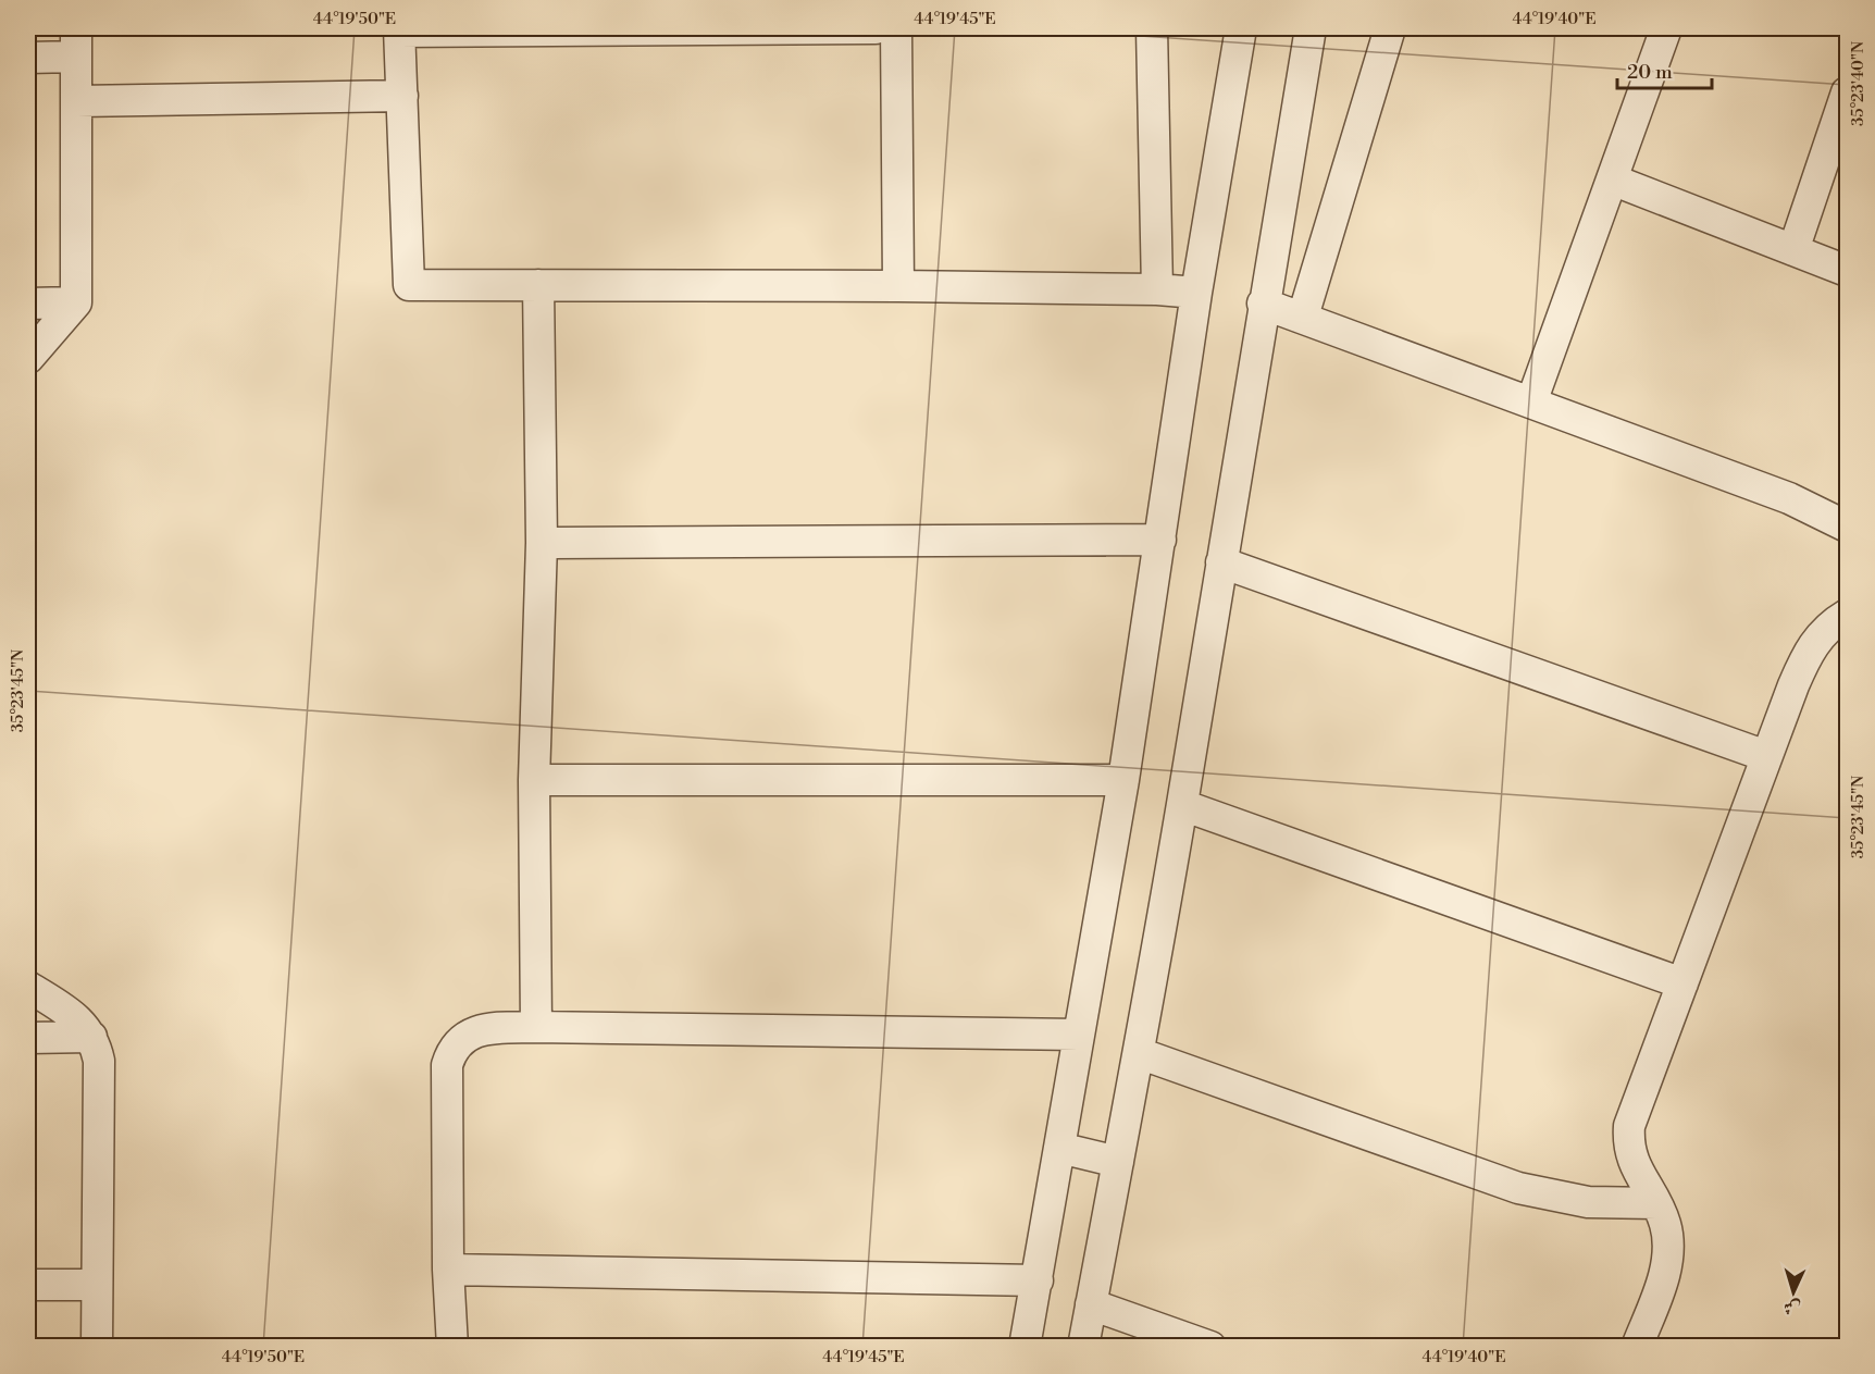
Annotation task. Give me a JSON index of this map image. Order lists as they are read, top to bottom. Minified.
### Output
{"scale_bar":"20 m","north":"bottom","coordinates":["44°19'50\"E","44°19'45\"E","44°19'40\"E","35°23'40\"N","35°23'45\"N"]}
